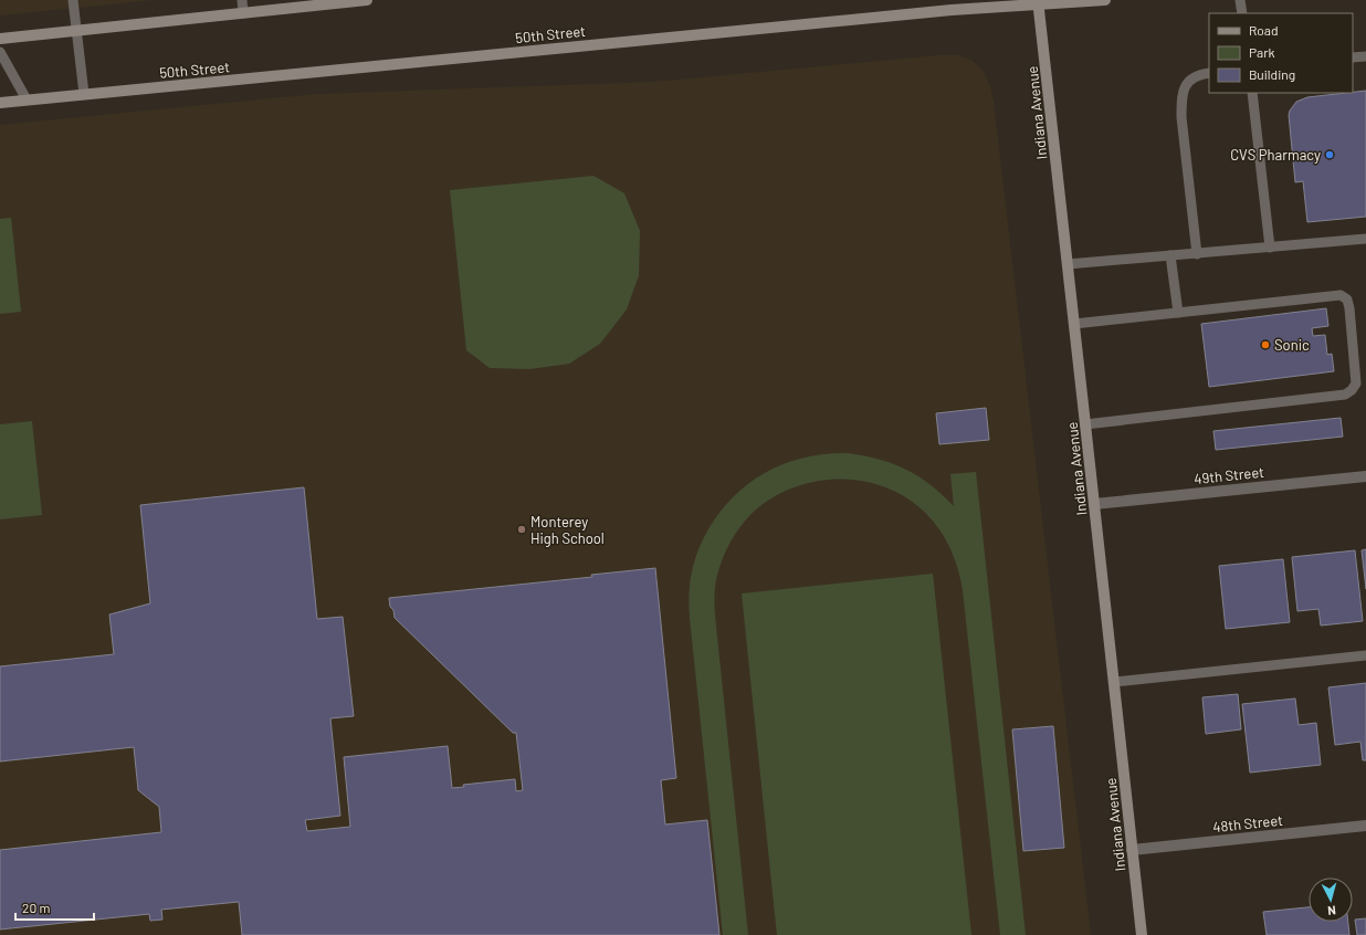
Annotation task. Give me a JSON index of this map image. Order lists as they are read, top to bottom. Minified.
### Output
{"streets":{"main road":["50th Street","Indiana Avenue"],"street":["49th Street","48th Street"]},"crossings":[["50th Street","Indiana Avenue"],["Indiana Avenue","49th Street"],["Indiana Avenue","48th Street"]],"places":["CVS Pharmacy","Sonic","Monterey High School"],"legend":["Road","Park","Building"],"scale_bar":"20 m","north":"bottom"}
